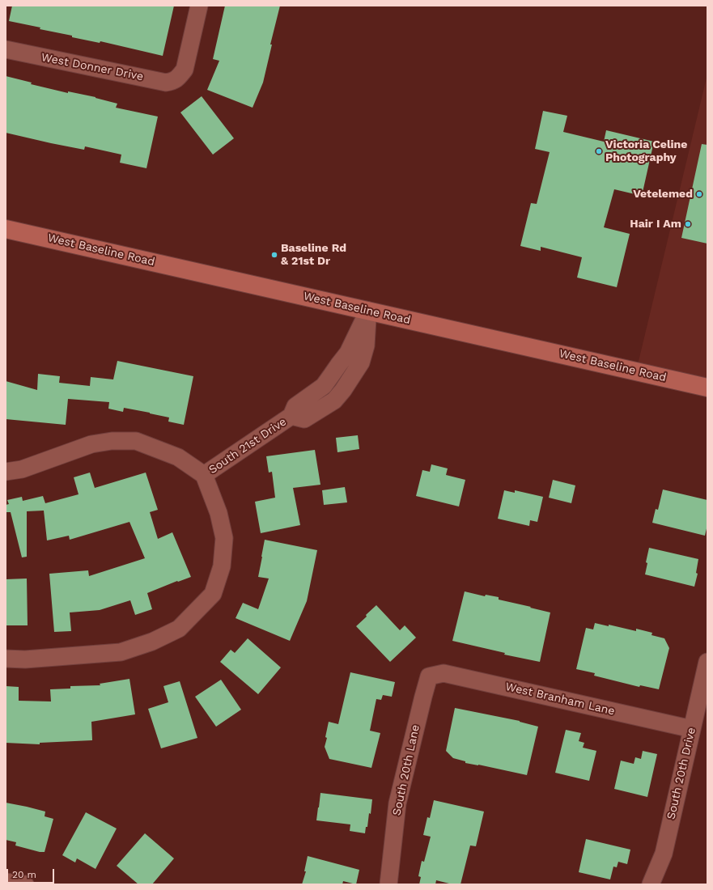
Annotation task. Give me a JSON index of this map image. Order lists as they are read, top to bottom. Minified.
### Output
{"streets":{"main road":["West Baseline Road"],"street":["West Donner Drive","South 21st Drive","West Branham Lane","South 20th Lane","South 20th Drive"]},"crossings":[["West Baseline Road","South 21st Drive"],["West Branham Lane","South 20th Lane"],["West Branham Lane","South 20th Drive"]],"places":["Victoria Celine Photography","Vetelemed","Hair I Am","Baseline Rd & 21st Dr"],"scale_bar":"20 m"}
